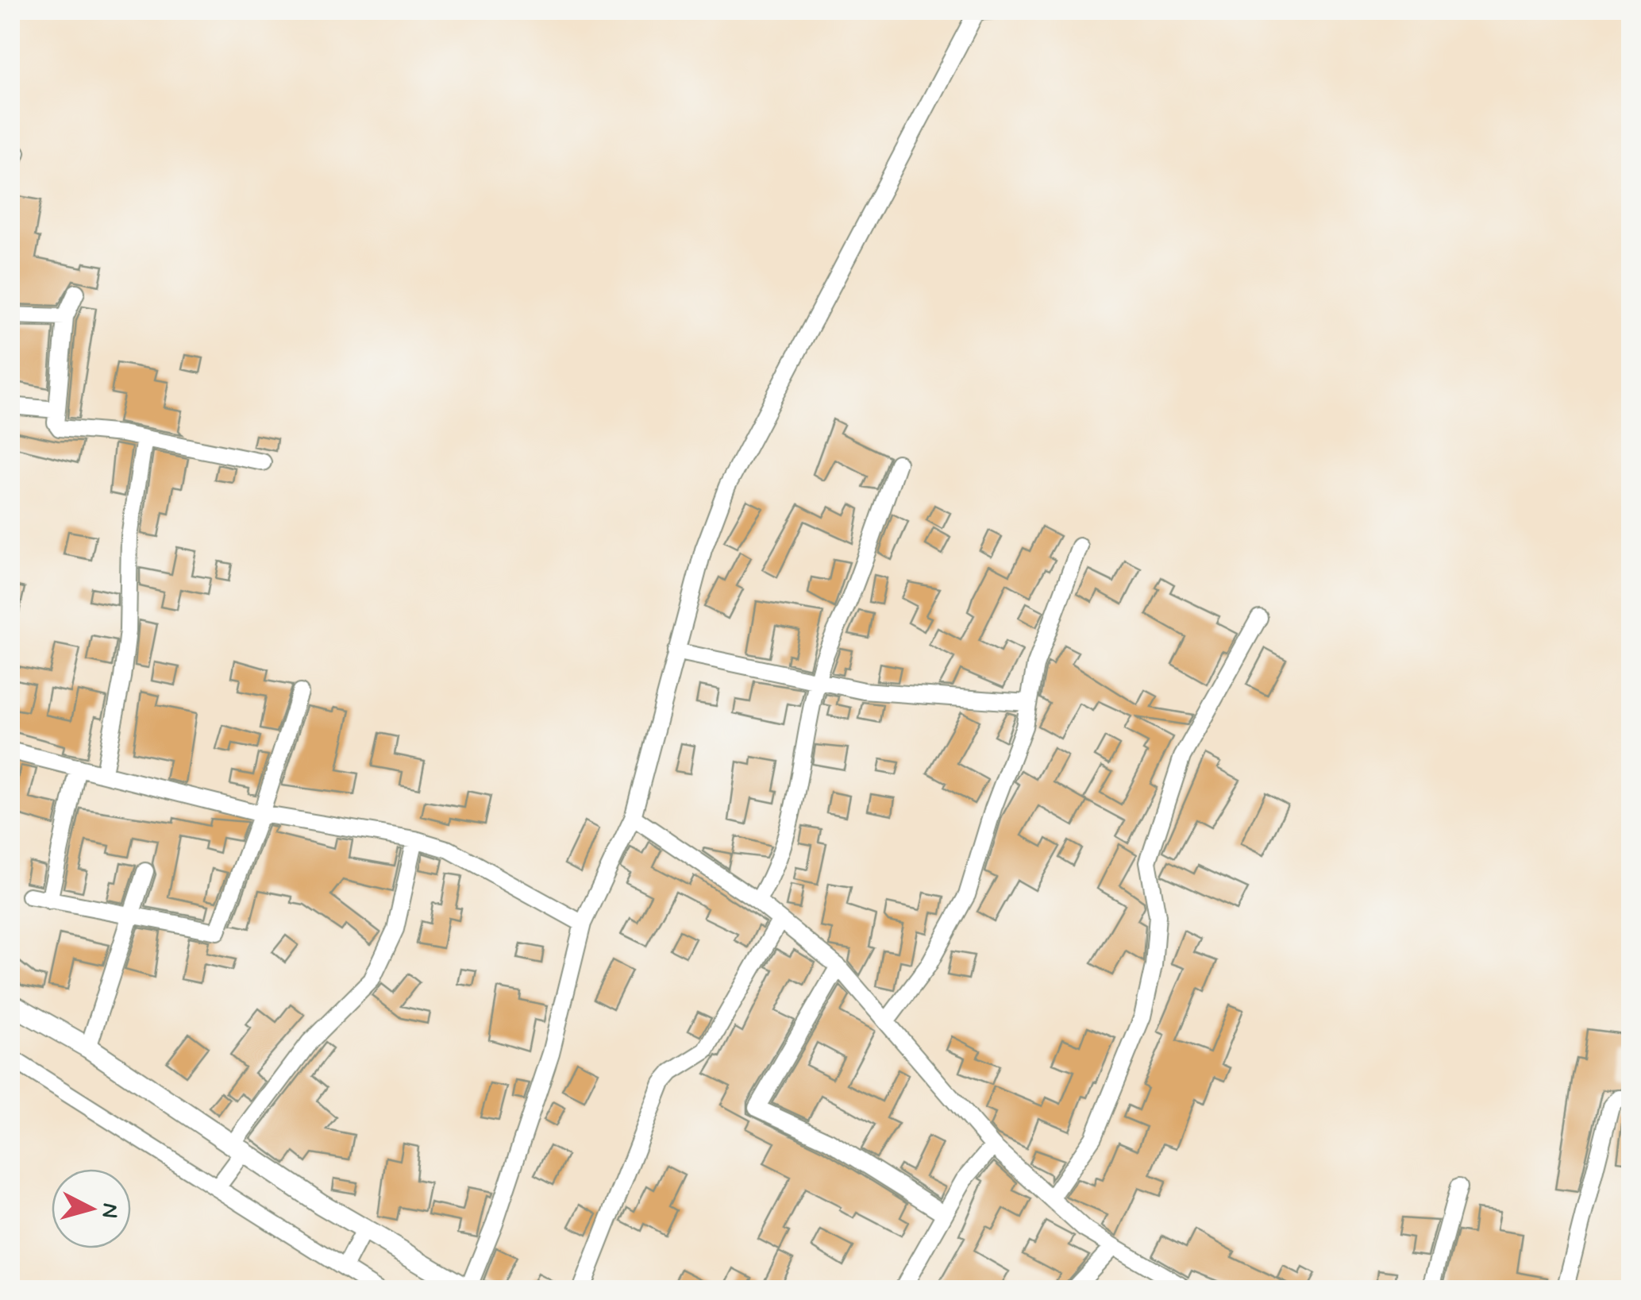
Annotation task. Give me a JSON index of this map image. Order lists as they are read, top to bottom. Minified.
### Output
{"north":"right"}
